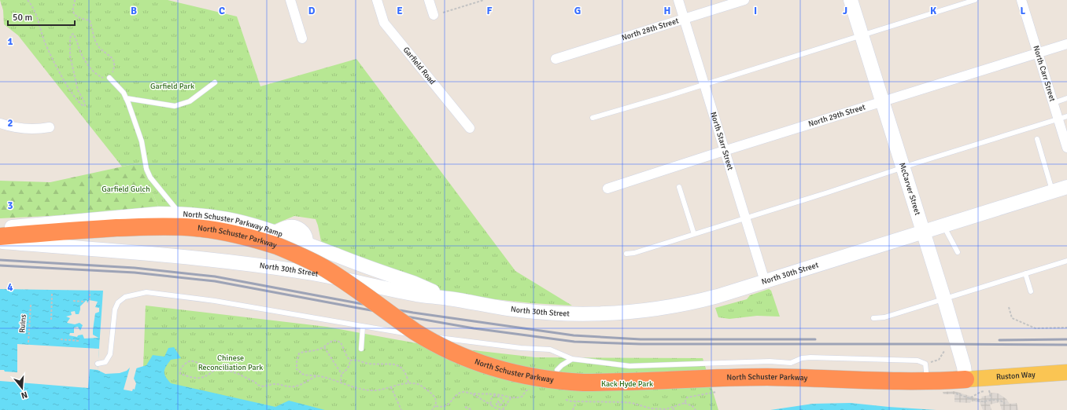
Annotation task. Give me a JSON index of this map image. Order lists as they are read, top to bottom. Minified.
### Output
{"streets":{"highway":["North Schuster Parkway"],"main road":["McCarver Street","North Schuster Parkway Ramp","North 30th Street","Ruston Way"],"street":["North 28th Street","Garfield Road","North Carr Street","North 29th Street","North Starr Street"],"path":["Ruins"]},"crossings":[["North 28th Street","North Starr Street"],["North Carr Street","North 29th Street"],["North 29th Street","North Starr Street"],["North 29th Street","McCarver Street"],["North Starr Street","North 30th Street"],["McCarver Street","North Schuster Parkway"],["McCarver Street","North 30th Street"],["McCarver Street","Ruston Way"],["North Schuster Parkway Ramp","North Schuster Parkway"],["North Schuster Parkway Ramp","North 30th Street"],["North Schuster Parkway","North 30th Street"],["North Schuster Parkway","Ruston Way"]],"parks":["Garfield Park","Garfield Gulch","Chinese Reconciliation Park","Kack Hyde Park"],"scale_bar":"50 m","north":"bottom","grid":{"columns":["B","C","D","E","F","G","H","I","J","K","L"],"rows":["1","2","3","4"]}}
